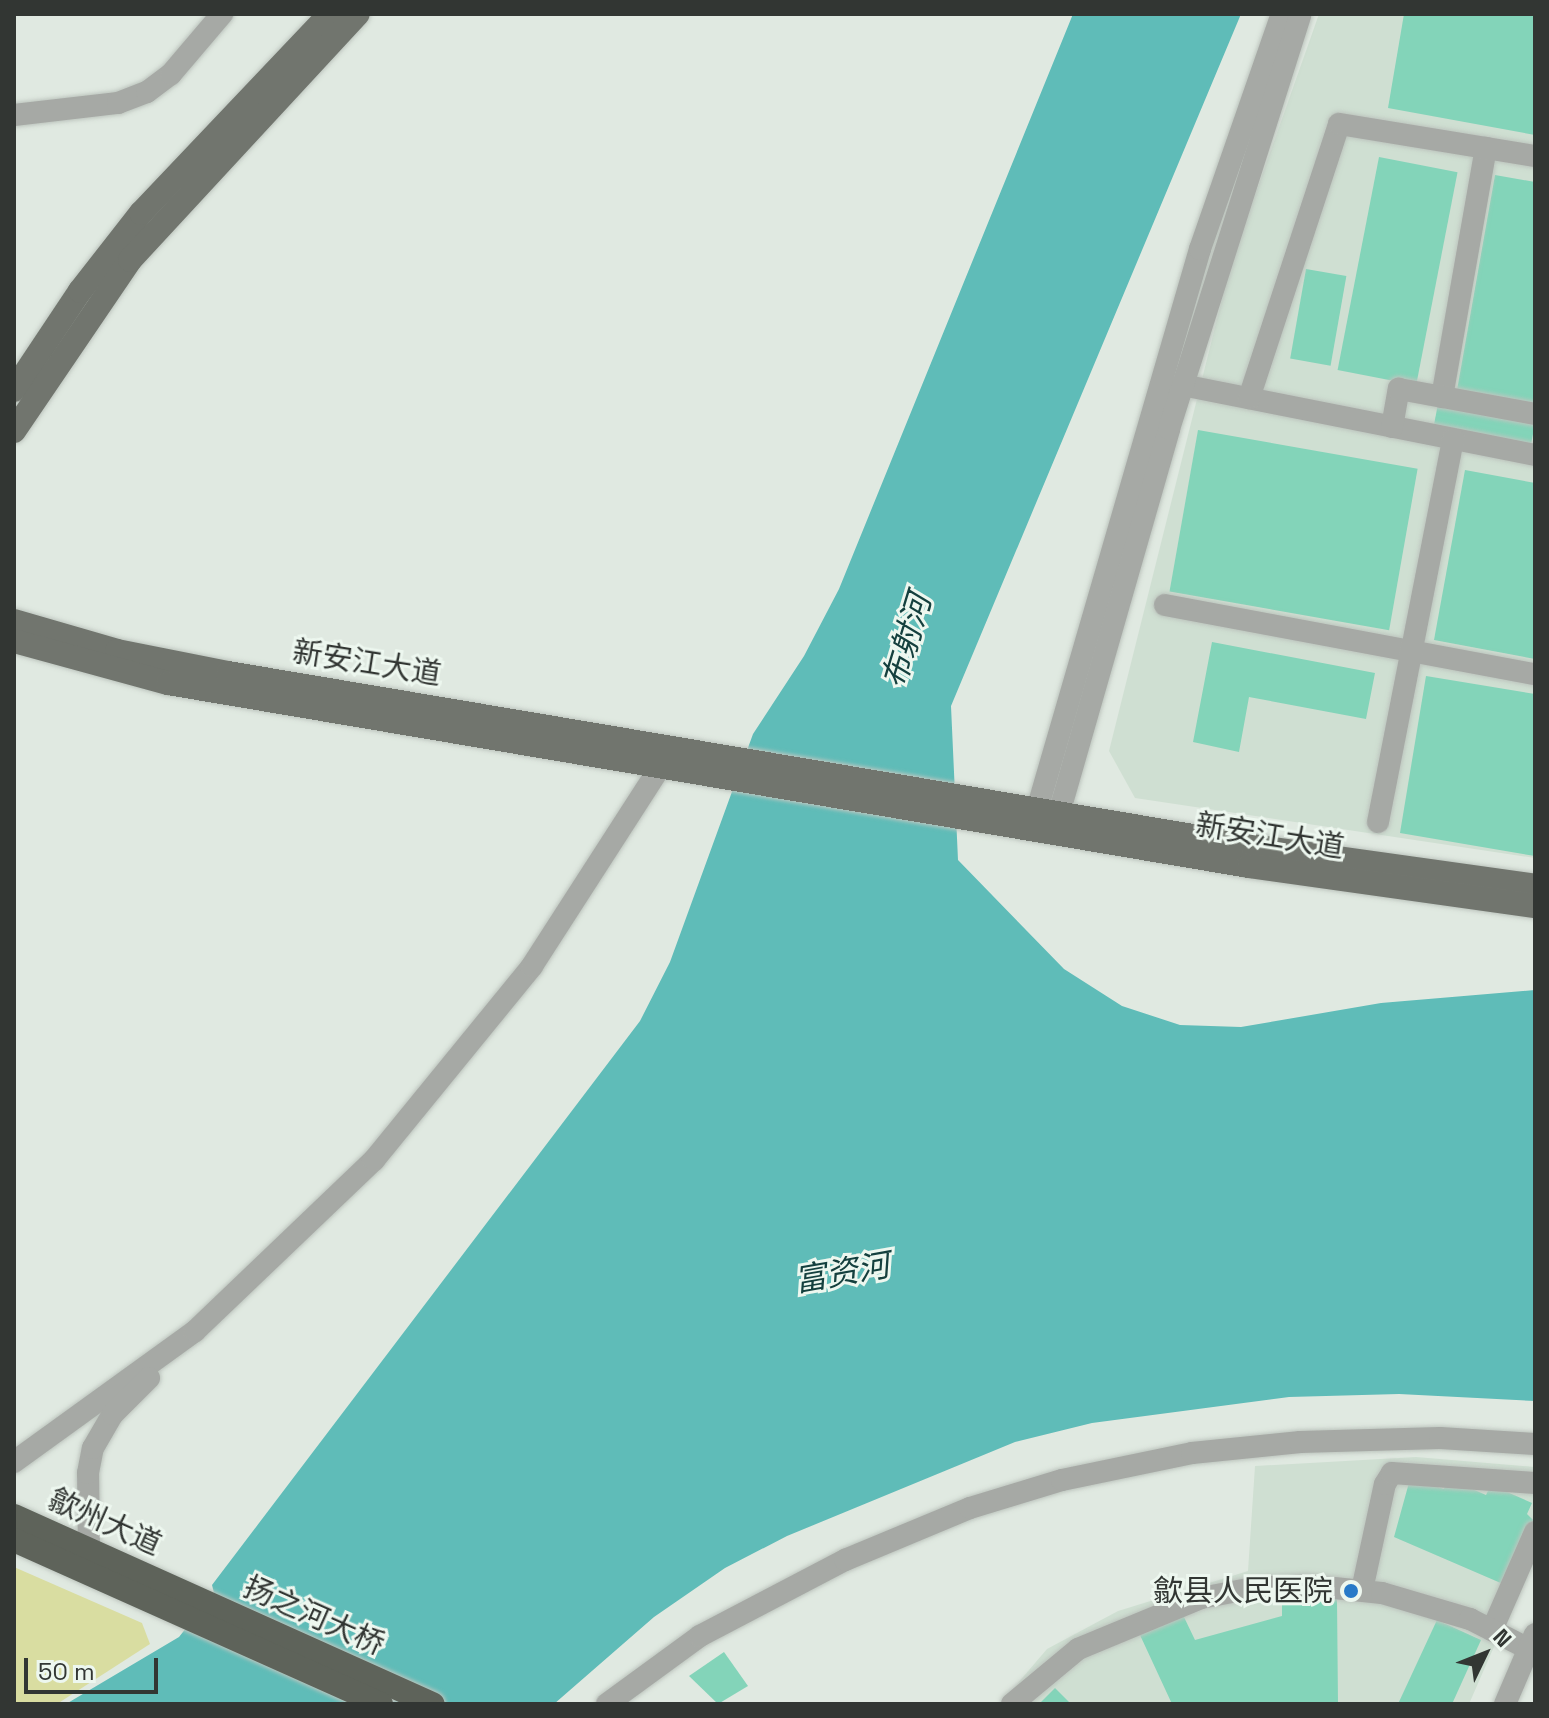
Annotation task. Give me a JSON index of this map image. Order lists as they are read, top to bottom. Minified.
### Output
{"streets":{"highway":["歙州大道","扬之河大桥"],"main road":["新安江大道"]},"crossings":[["歙州大道","扬之河大桥"]],"water":["布射河","富资河"],"places":["歙县人民医院"],"scale_bar":"50 m","north":"top right"}
